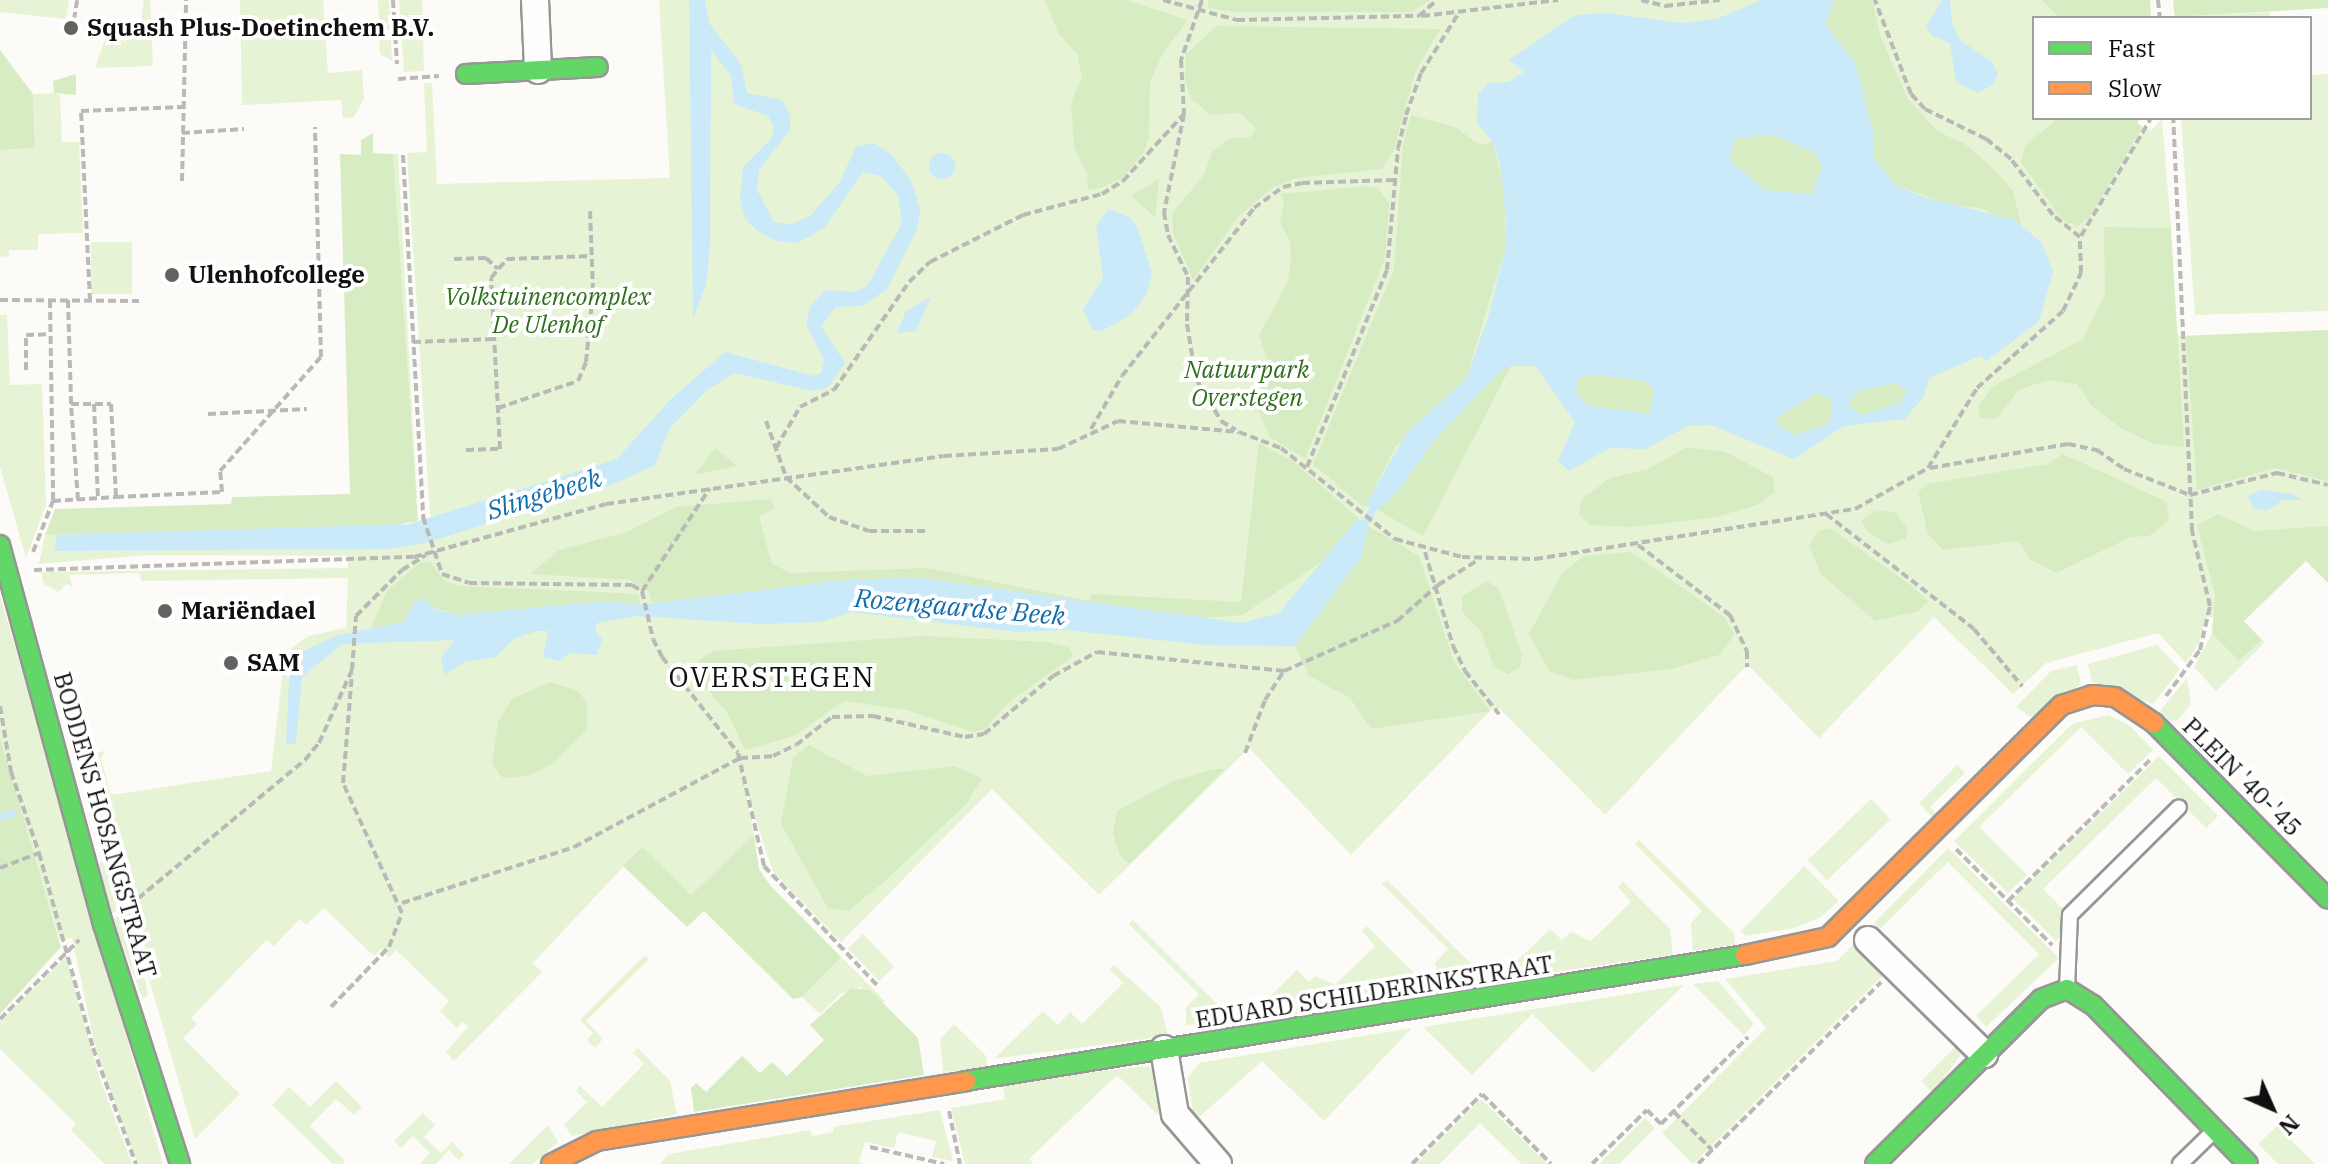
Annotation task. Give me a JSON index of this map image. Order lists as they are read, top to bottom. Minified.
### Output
{"streets":{"street":["PLEIN '40-'45","BODDENS HOSANGSTRAAT","EDUARD SCHILDERINKSTRAAT"]},"crossings":[["PLEIN '40-'45","EDUARD SCHILDERINKSTRAAT"]],"districts":["OVERSTEGEN"],"water":["Slingebeek","Rozengaardse Beek"],"parks":["Volkstuinencomplex De Ulenhof","Natuurpark Overstegen"],"places":["Squash Plus-Doetinchem B.V.","Ulenhofcollege","Mariëndael","SAM"],"legend":["Fast","Slow"],"north":"bottom right"}
